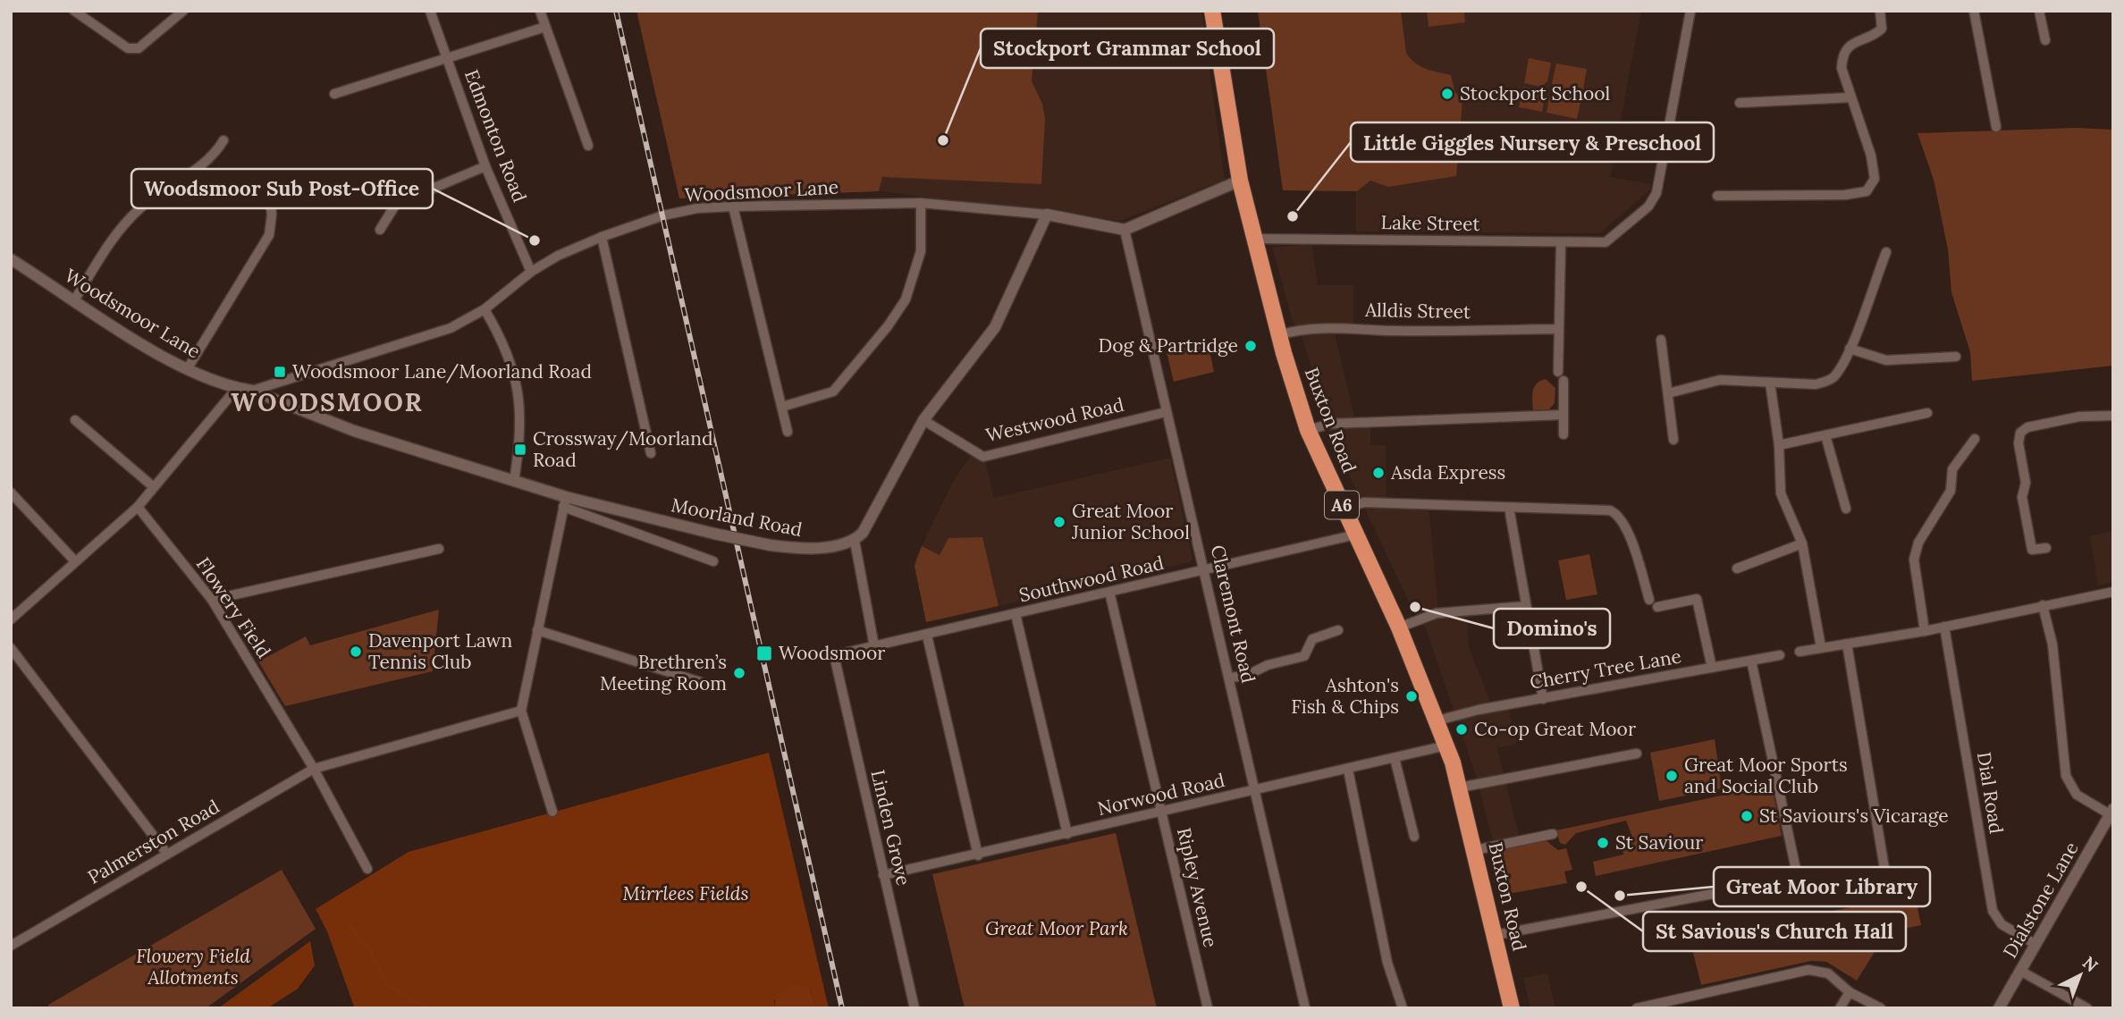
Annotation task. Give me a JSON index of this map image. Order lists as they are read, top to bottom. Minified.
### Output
{"streets":{"highway":["Buxton Road","A6"],"street":["Edmonton Road","Woodsmoor Lane","Lake Street","Alldis Street","Westwood Road","Moorland Road","Southwood Road","Flowery Field","Claremont Road","Cherry Tree Lane","Dial Road","Norwood Road","Linden Grove","Palmerston Road","Ripley Avenue","Dialstone Lane"]},"crossings":[["Edmonton Road","Woodsmoor Lane"],["Woodsmoor Lane","Moorland Road"],["Woodsmoor Lane","Claremont Road"],["Lake Street","Buxton Road"],["Alldis Street","Buxton Road"],["Westwood Road","Claremont Road"],["Buxton Road","Southwood Road"],["Buxton Road","Cherry Tree Lane"],["Buxton Road","Norwood Road"],["Southwood Road","Claremont Road"],["Southwood Road","Linden Grove"],["Southwood Road","Ripley Avenue"],["Flowery Field","Palmerston Road"],["Claremont Road","Norwood Road"],["Dial Road","Dialstone Lane"],["Norwood Road","Linden Grove"],["Norwood Road","Ripley Avenue"]],"districts":["WOODSMOOR"],"parks":["Mirrlees Fields","Great Moor Park","Flowery Field Allotments"],"places":{"other":["Stockport School","Stockport Grammar School","Little Giggles Nursery & Preschool","Woodsmoor Sub Post-Office","Dog & Partridge","Asda Express","Great Moor Junior School","Domino's","Davenport Lawn Tennis Club","Brethren’s Meeting Room","Ashton's Fish & Chips","Co-op Great Moor","Great Moor Sports and Social Club","St Saviours's Vicarage","St Saviour","St Savious's Church Hall","Great Moor Library"],"transit":["Woodsmoor Lane/Moorland Road","Crossway/Moorland Road","Woodsmoor"]},"north":"top right"}
